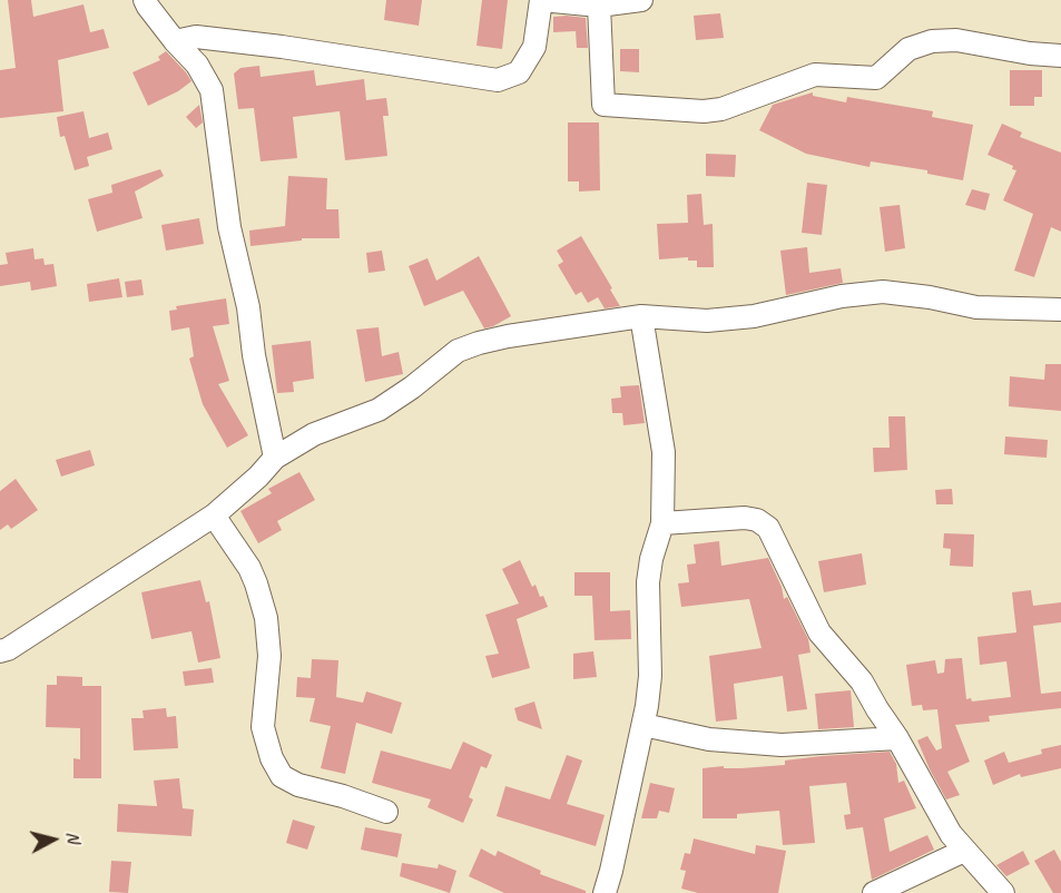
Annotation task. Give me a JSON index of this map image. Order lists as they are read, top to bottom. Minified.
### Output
{"north":"right"}
